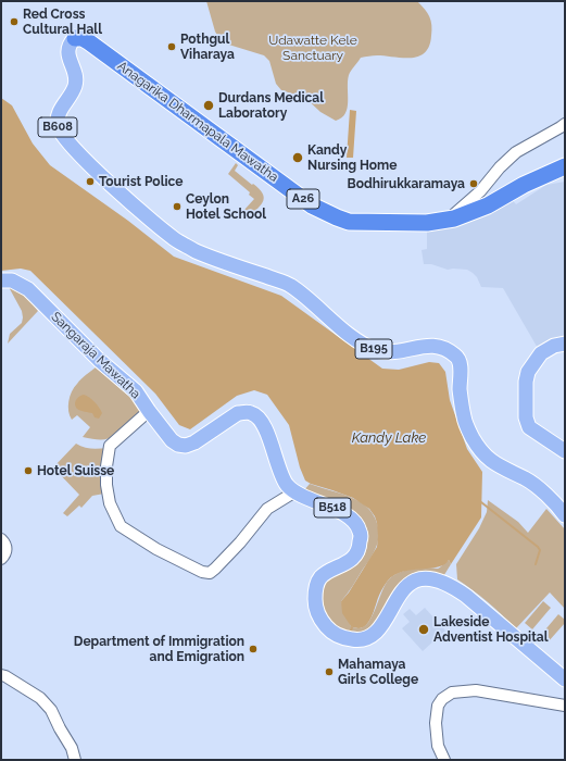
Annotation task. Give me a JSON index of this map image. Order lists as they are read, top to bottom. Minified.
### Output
{"streets":{"highway":["Anagarika Dharmapala Mawatha","A26"],"main road":["B608","B195","Sangaraja Mawatha","B518"]},"crossings":[["Anagarika Dharmapala Mawatha","B608"],["B608","B195"]],"water":["Kandy Lake"],"parks":["Udawatte Kele Sanctuary"],"places":["Red Cross Cultural Hall","Pothgul Viharaya","Durdans Medical Laboratory","Kandy Nursing Home","Tourist Police","Bodhirukkaramaya","Ceylon Hotel School","Hotel Suisse","Lakeside Adventist Hospital","Department of Immigration and Emigration","Mahamaya Girls College"]}
